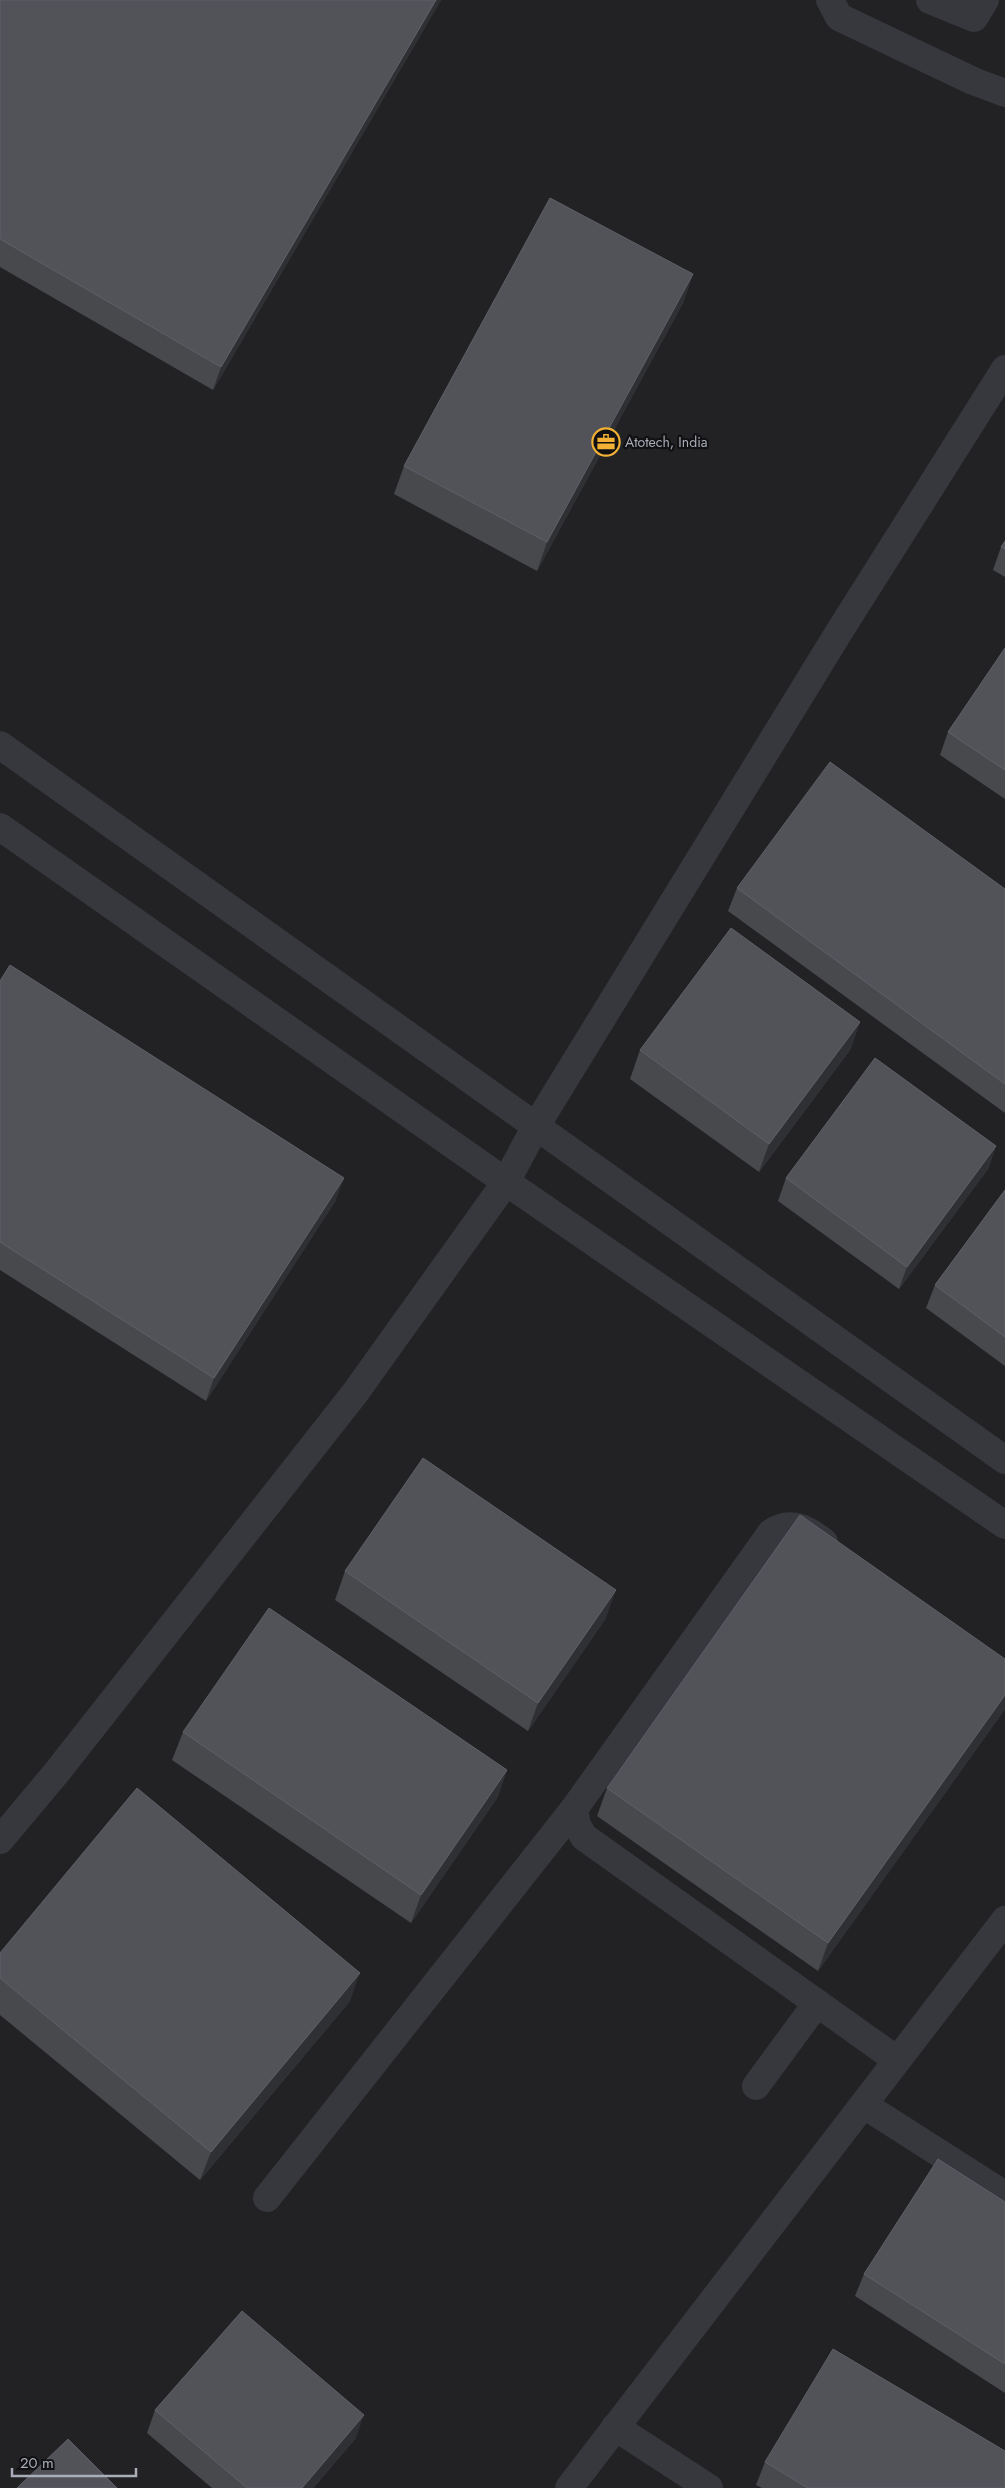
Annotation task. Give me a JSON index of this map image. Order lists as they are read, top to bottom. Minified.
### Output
{"places":{"office":["Atotech, India"]},"scale_bar":"20 m"}
